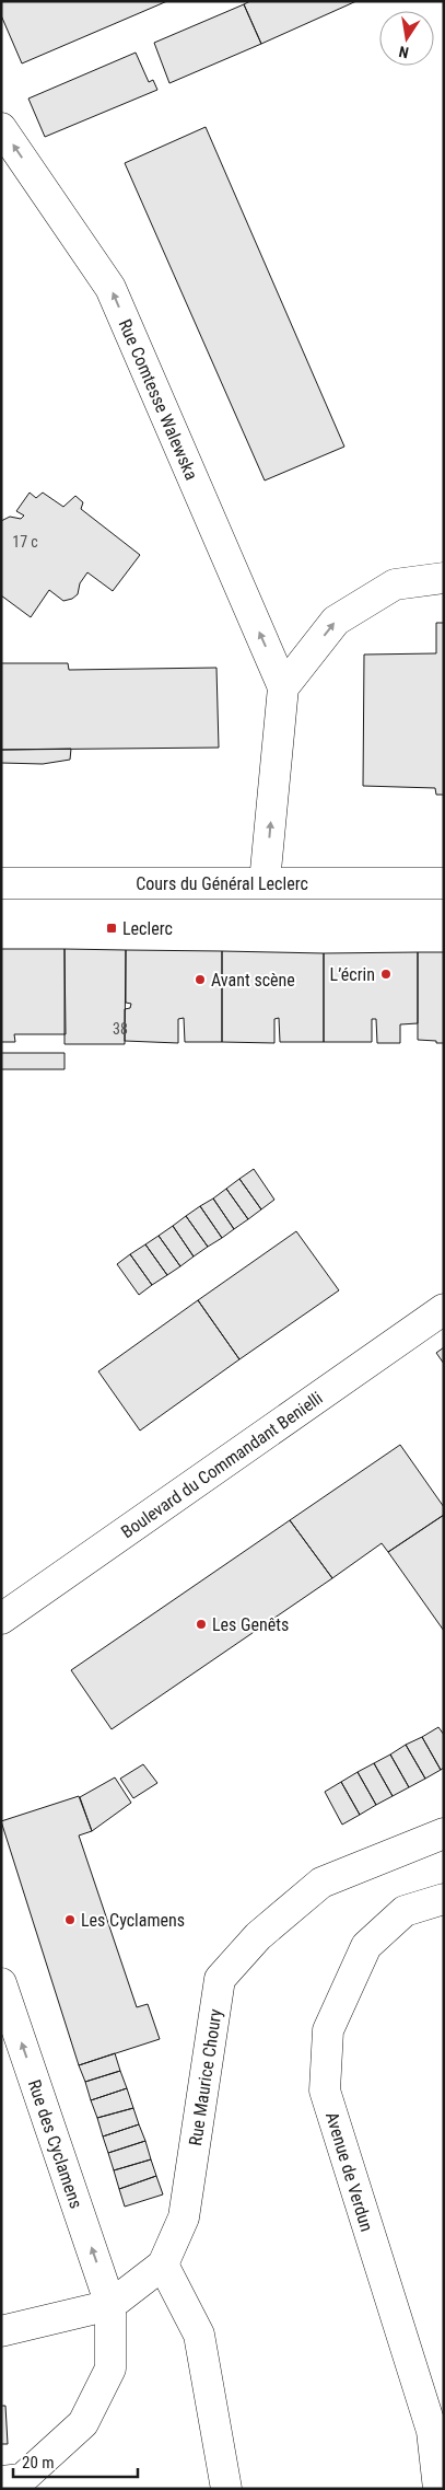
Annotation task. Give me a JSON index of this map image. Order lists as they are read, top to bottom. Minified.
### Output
{"streets":{"street":["Rue Comtesse Walewska","Cours du Général Leclerc","Boulevard du Commandant Benielli","Rue Maurice Choury","Rue des Cyclamens","Avenue de Verdun"]},"crossings":[["Rue Maurice Choury","Rue des Cyclamens"]],"one_way":["Rue Comtesse Walewska","Rue des Cyclamens"],"places":{"transit":["Leclerc"],"other":["L’écrin","Avant scène","Les Genêts","Les Cyclamens"]},"house_numbers":["17 c","38"],"scale_bar":"20 m","north":"bottom"}
